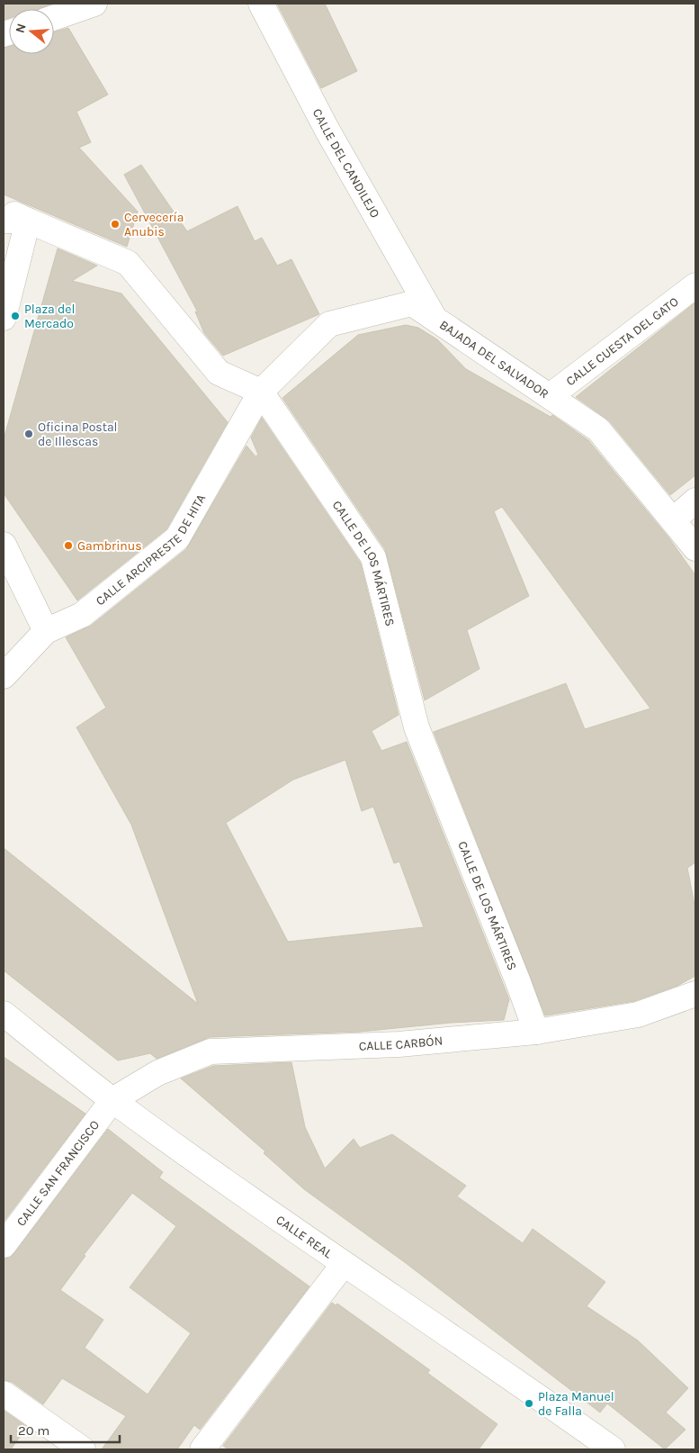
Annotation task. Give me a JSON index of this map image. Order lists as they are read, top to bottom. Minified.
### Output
{"streets":{"street":["CALLE DEL CANDILEJO","CALLE CUESTA DEL GATO","BAJADA DEL SALVADOR","CALLE ARCIPRESTE DE HITA","CALLE DE LOS MÁRTIRES","CALLE CARBÓN","CALLE SAN FRANCISCO","CALLE REAL"]},"crossings":[["CALLE DEL CANDILEJO","BAJADA DEL SALVADOR"],["CALLE CUESTA DEL GATO","BAJADA DEL SALVADOR"],["BAJADA DEL SALVADOR","CALLE ARCIPRESTE DE HITA"],["BAJADA DEL SALVADOR","CALLE DE LOS MÁRTIRES"],["CALLE ARCIPRESTE DE HITA","CALLE DE LOS MÁRTIRES"],["CALLE DE LOS MÁRTIRES","CALLE CARBÓN"],["CALLE CARBÓN","CALLE SAN FRANCISCO"],["CALLE CARBÓN","CALLE REAL"],["CALLE SAN FRANCISCO","CALLE REAL"]],"places":["Cervecería Anubis","Plaza del Mercado","Oficina Postal de Illescas","Gambrinus","Plaza Manuel de Falla"],"scale_bar":"20 m","north":"left"}
